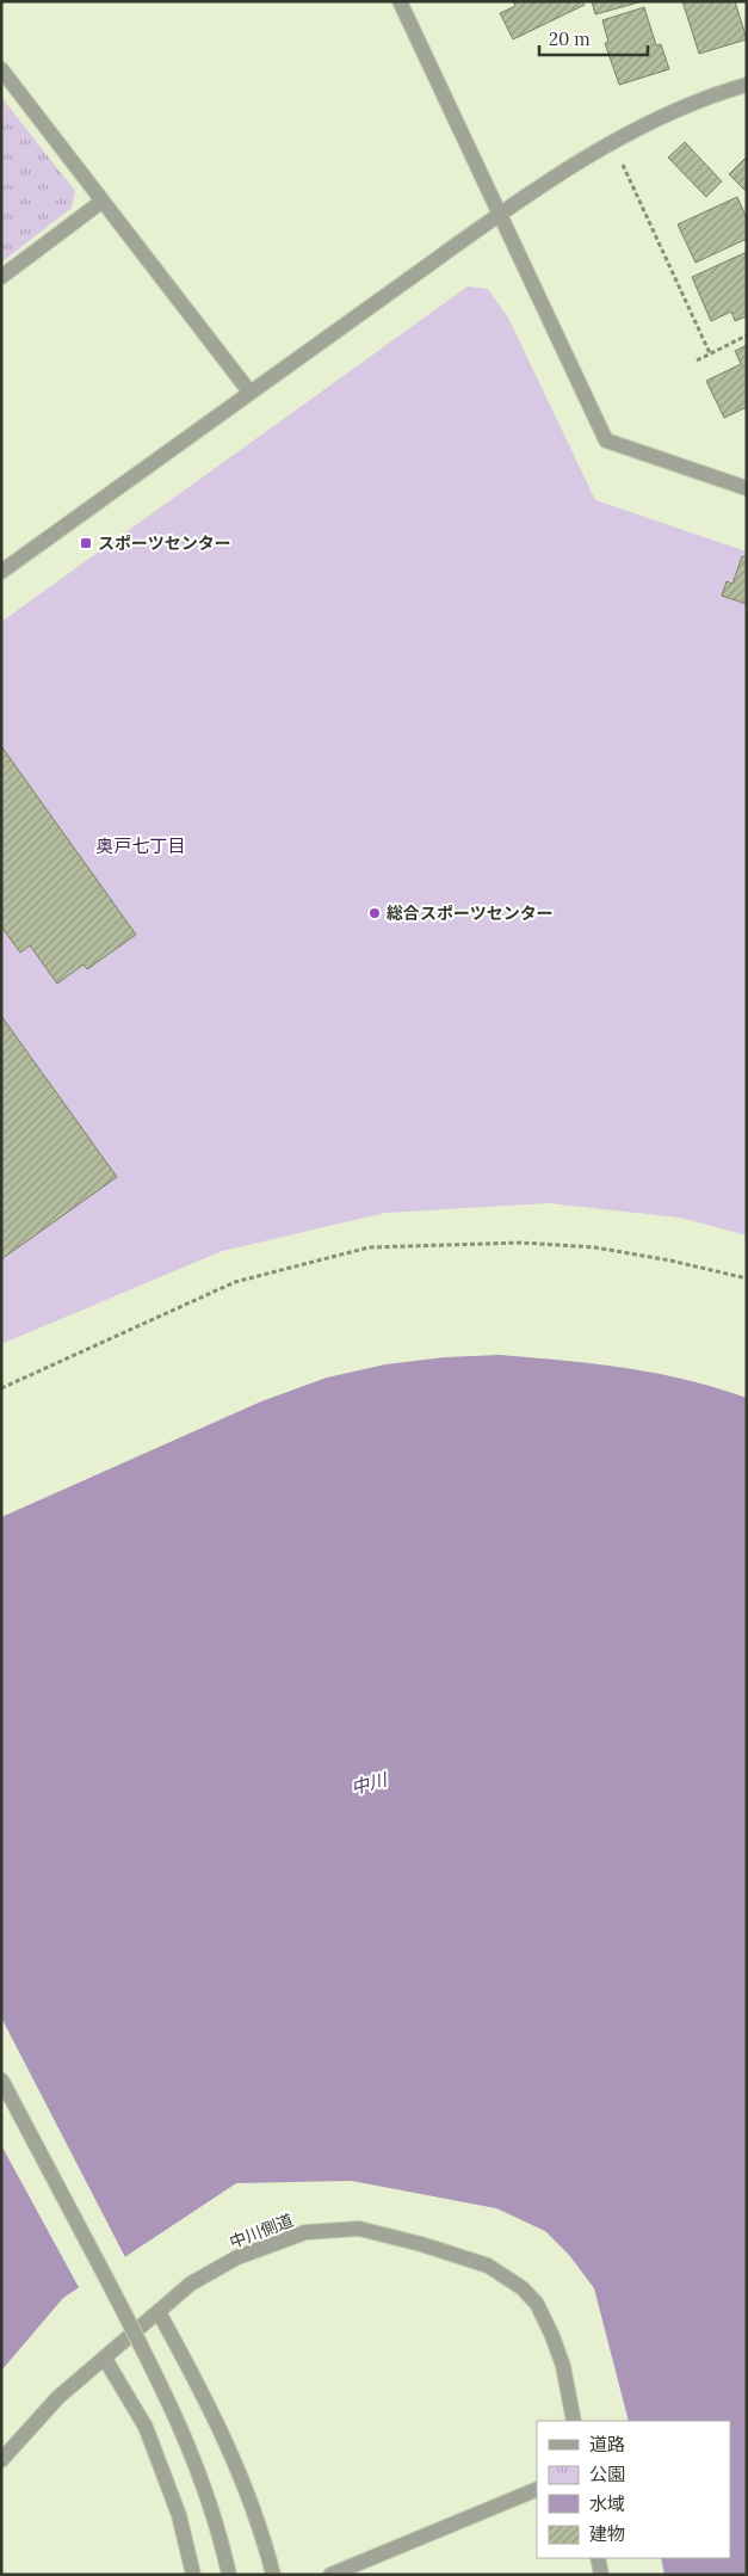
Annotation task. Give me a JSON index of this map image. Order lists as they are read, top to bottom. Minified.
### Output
{"streets":{"street":["中川側道"]},"districts":["奥戸七丁目"],"water":["中川"],"places":{"transit":["スポーツセンター"],"other":["総合スポーツセンター"]},"legend":["道路","公園","水域","建物"],"scale_bar":"20 m"}
